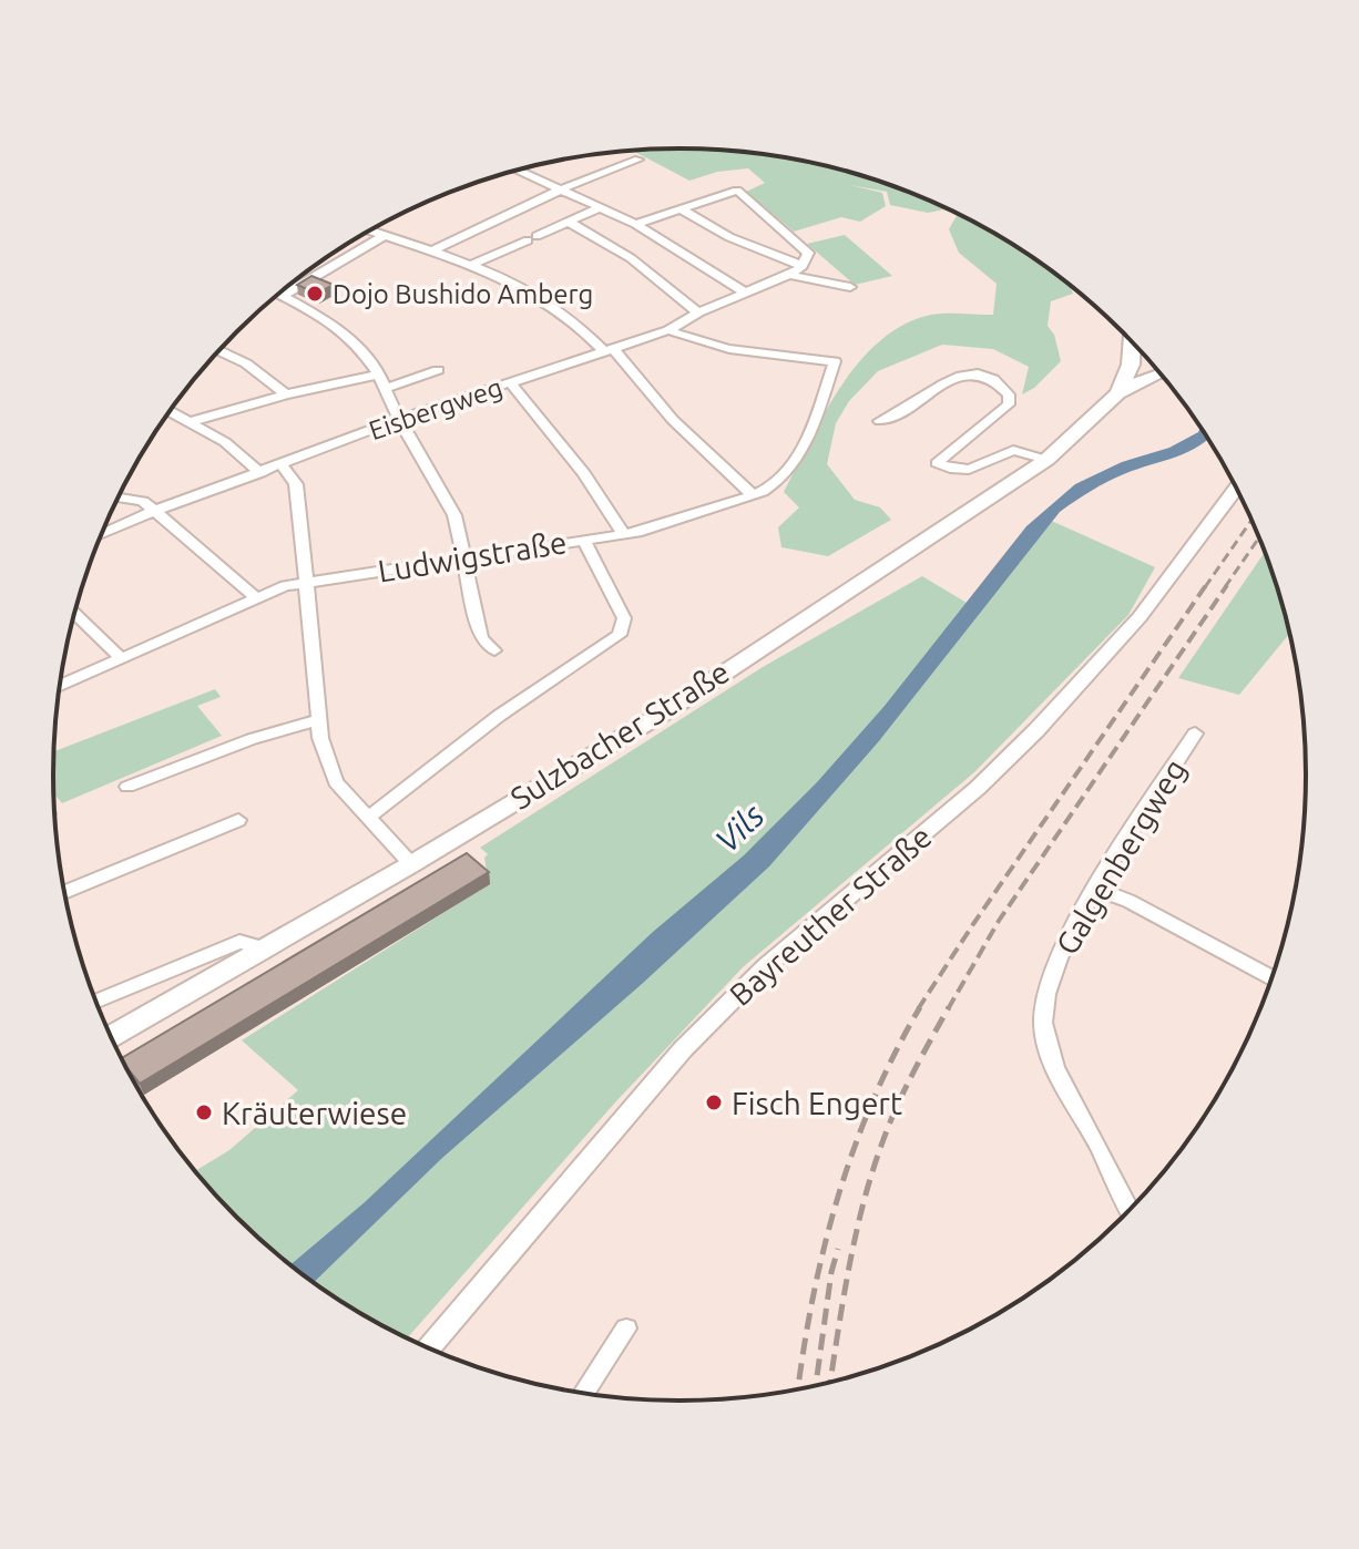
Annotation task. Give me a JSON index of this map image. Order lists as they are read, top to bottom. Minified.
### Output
{"streets":{"main road":["Sulzbacher Straße"],"street":["Eisbergweg","Ludwigstraße","Galgenbergweg","Bayreuther Straße"]},"crossings":[["Eisbergweg","Ludwigstraße"]],"water":["Vils"],"places":["Dojo Bushido Amberg","Fisch Engert","Kräuterwiese"]}
